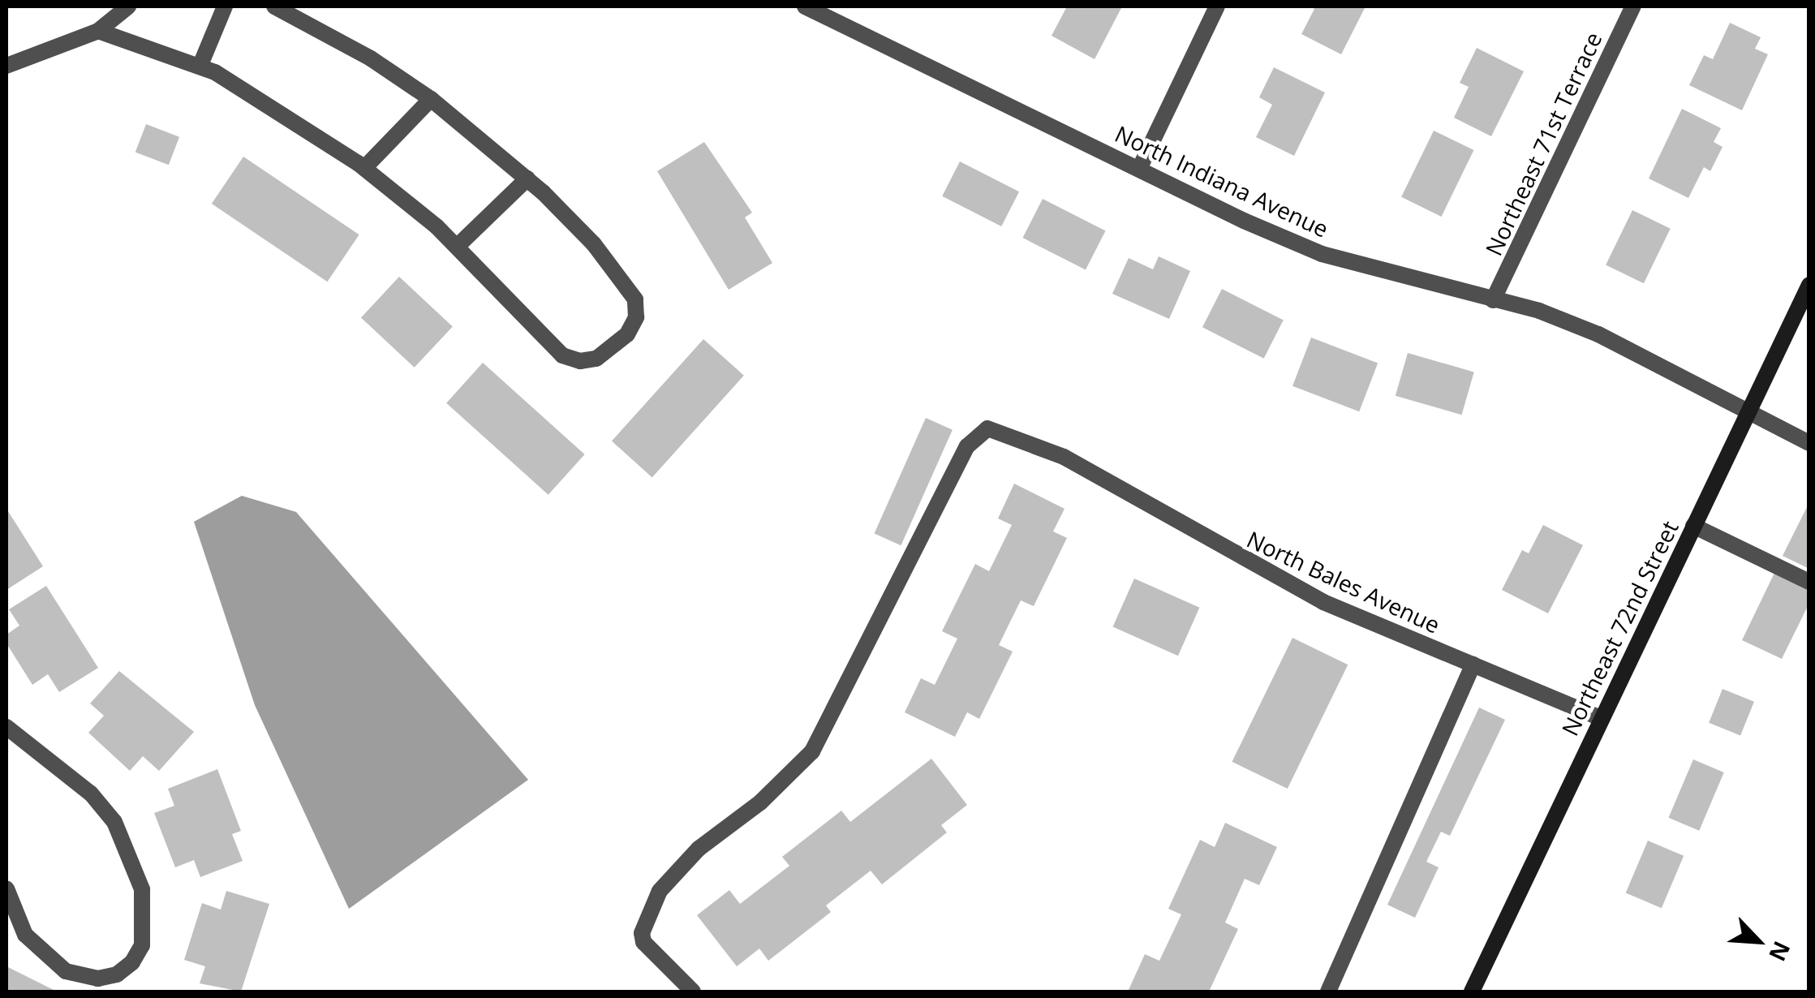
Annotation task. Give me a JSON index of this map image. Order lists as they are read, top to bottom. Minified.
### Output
{"streets":{"main road":["Northeast 72nd Street"],"street":["Northeast 71st Terrace","North Indiana Avenue","North Bales Avenue"]},"crossings":[["Northeast 71st Terrace","North Indiana Avenue"],["North Indiana Avenue","Northeast 72nd Street"],["North Bales Avenue","Northeast 72nd Street"]],"north":"bottom right"}
